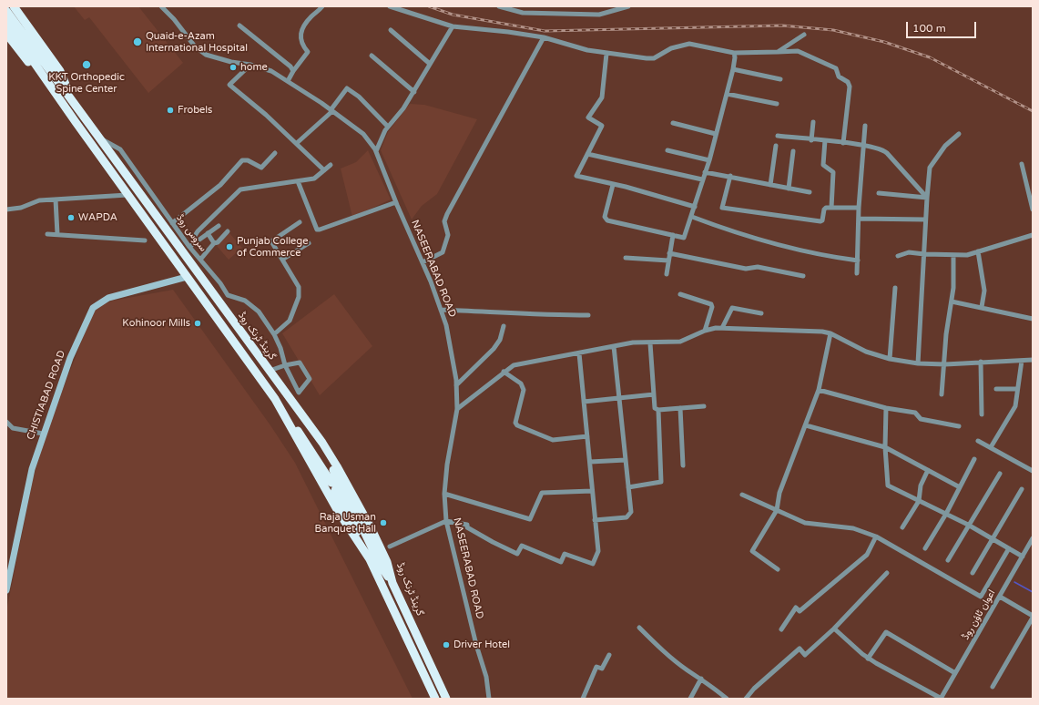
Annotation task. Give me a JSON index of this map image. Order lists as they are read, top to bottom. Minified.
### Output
{"streets":{"highway":["گرینڈ ٹرنک روڈ"],"main road":["CHISTIABAD ROAD"],"street":["سروس روڈ","NASEERABAD ROAD","اعوان ٹاؤن روڈ"]},"crossings":[["سروس روڈ","گرینڈ ٹرنک روڈ"]],"places":["Quaid-e-Azam International Hospital","KKT Orthopedic Spine Center","home","Frobels","WAPDA","Punjab College of Commerce","Kohinoor Mills","Raja Usman Banquet Hall","Driver Hotel"],"scale_bar":"100 m"}
